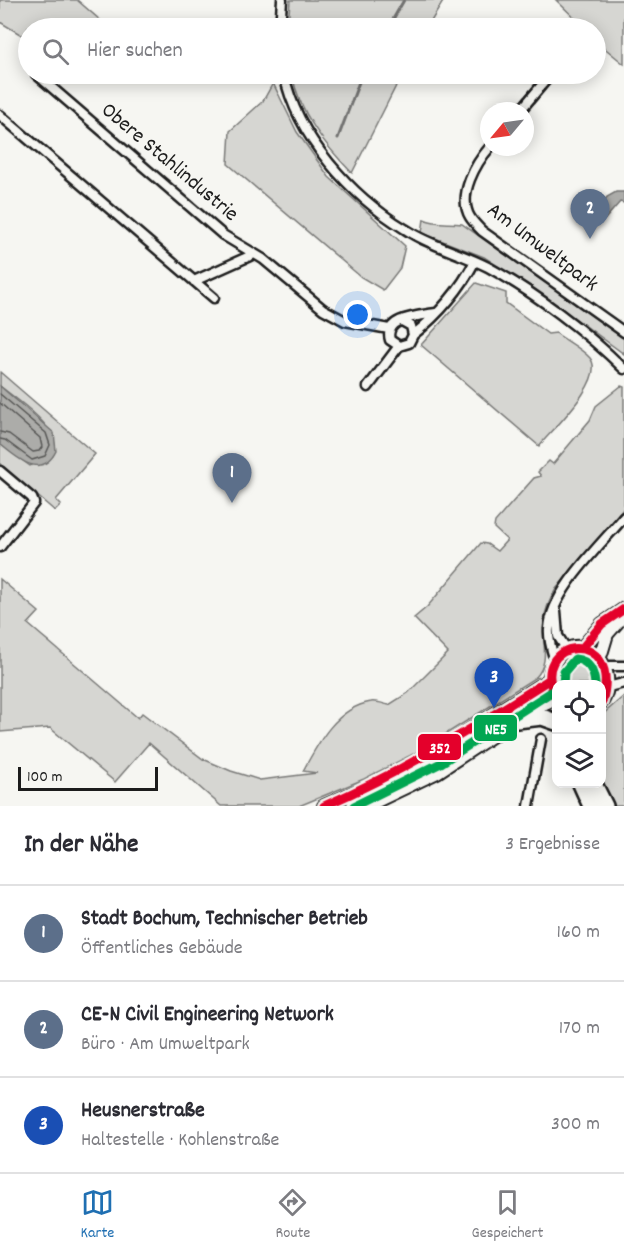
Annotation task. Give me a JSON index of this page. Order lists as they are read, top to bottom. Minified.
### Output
{"streets":{"street":["Obere Stahlindustrie","Am Umweltpark"]},"lines":["transit line 352","transit line NE5"],"scale_bar":"100 m","north":"bottom left","page":{"search":"Hier suchen","pins":["2","1","3"],"scale":"100 m","heading":["In der Nähe","3 Ergebnisse"],"list":[{"mark":"1","name":"Stadt Bochum, Technischer Betrieb","note":"Öffentliches Gebäude","value":"160 m"},{"mark":"2","name":"CE-N Civil Engineering Network","note":"Büro · Am Umweltpark","value":"170 m"},{"mark":"3","name":"Heusnerstraße","note":"Haltestelle · Kohlenstraße","value":"300 m"}],"nav":["Karte","Route","Gespeichert"]}}
